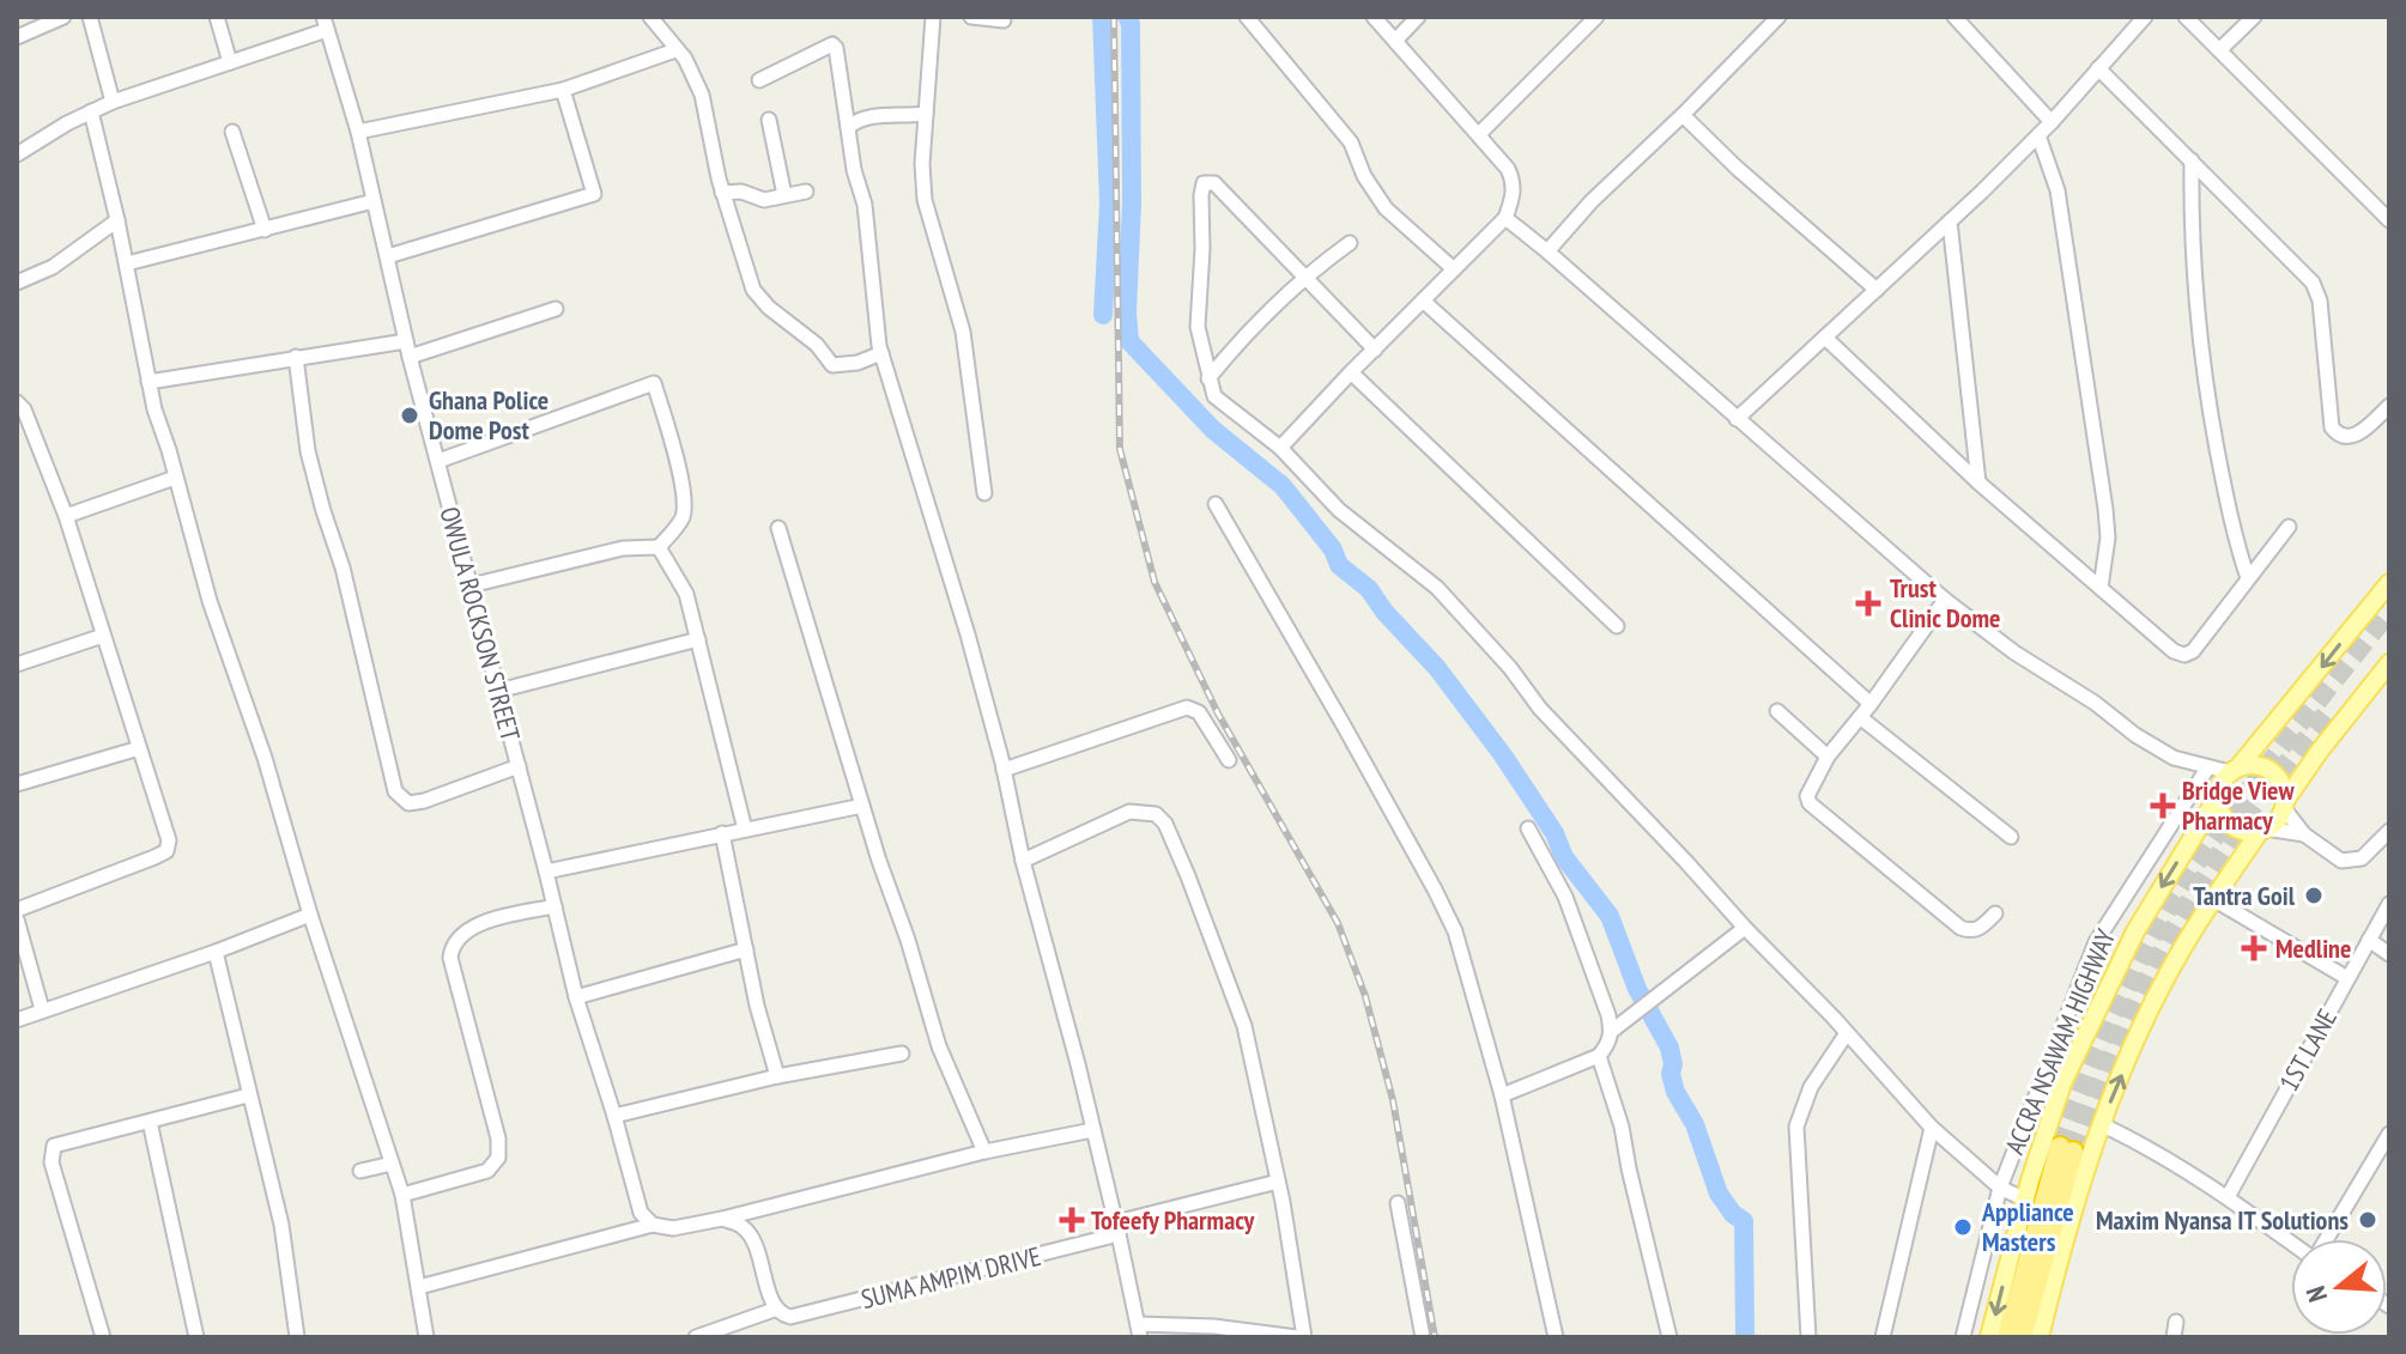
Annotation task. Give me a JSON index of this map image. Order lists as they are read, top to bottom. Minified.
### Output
{"streets":{"street":["OWULA ROCKSON STREET","ACCRA NSAWAM HIGHWAY","1ST LANE","SUMA AMPIM DRIVE"]},"places":{"other":["Ghana Police Dome Post","Tantra Goil","Maxim Nyansa IT Solutions","Appliance Masters"],"health":["Trust Clinic Dome","Bridge View Pharmacy","Medline","Tofeefy Pharmacy"]},"north":"left"}
